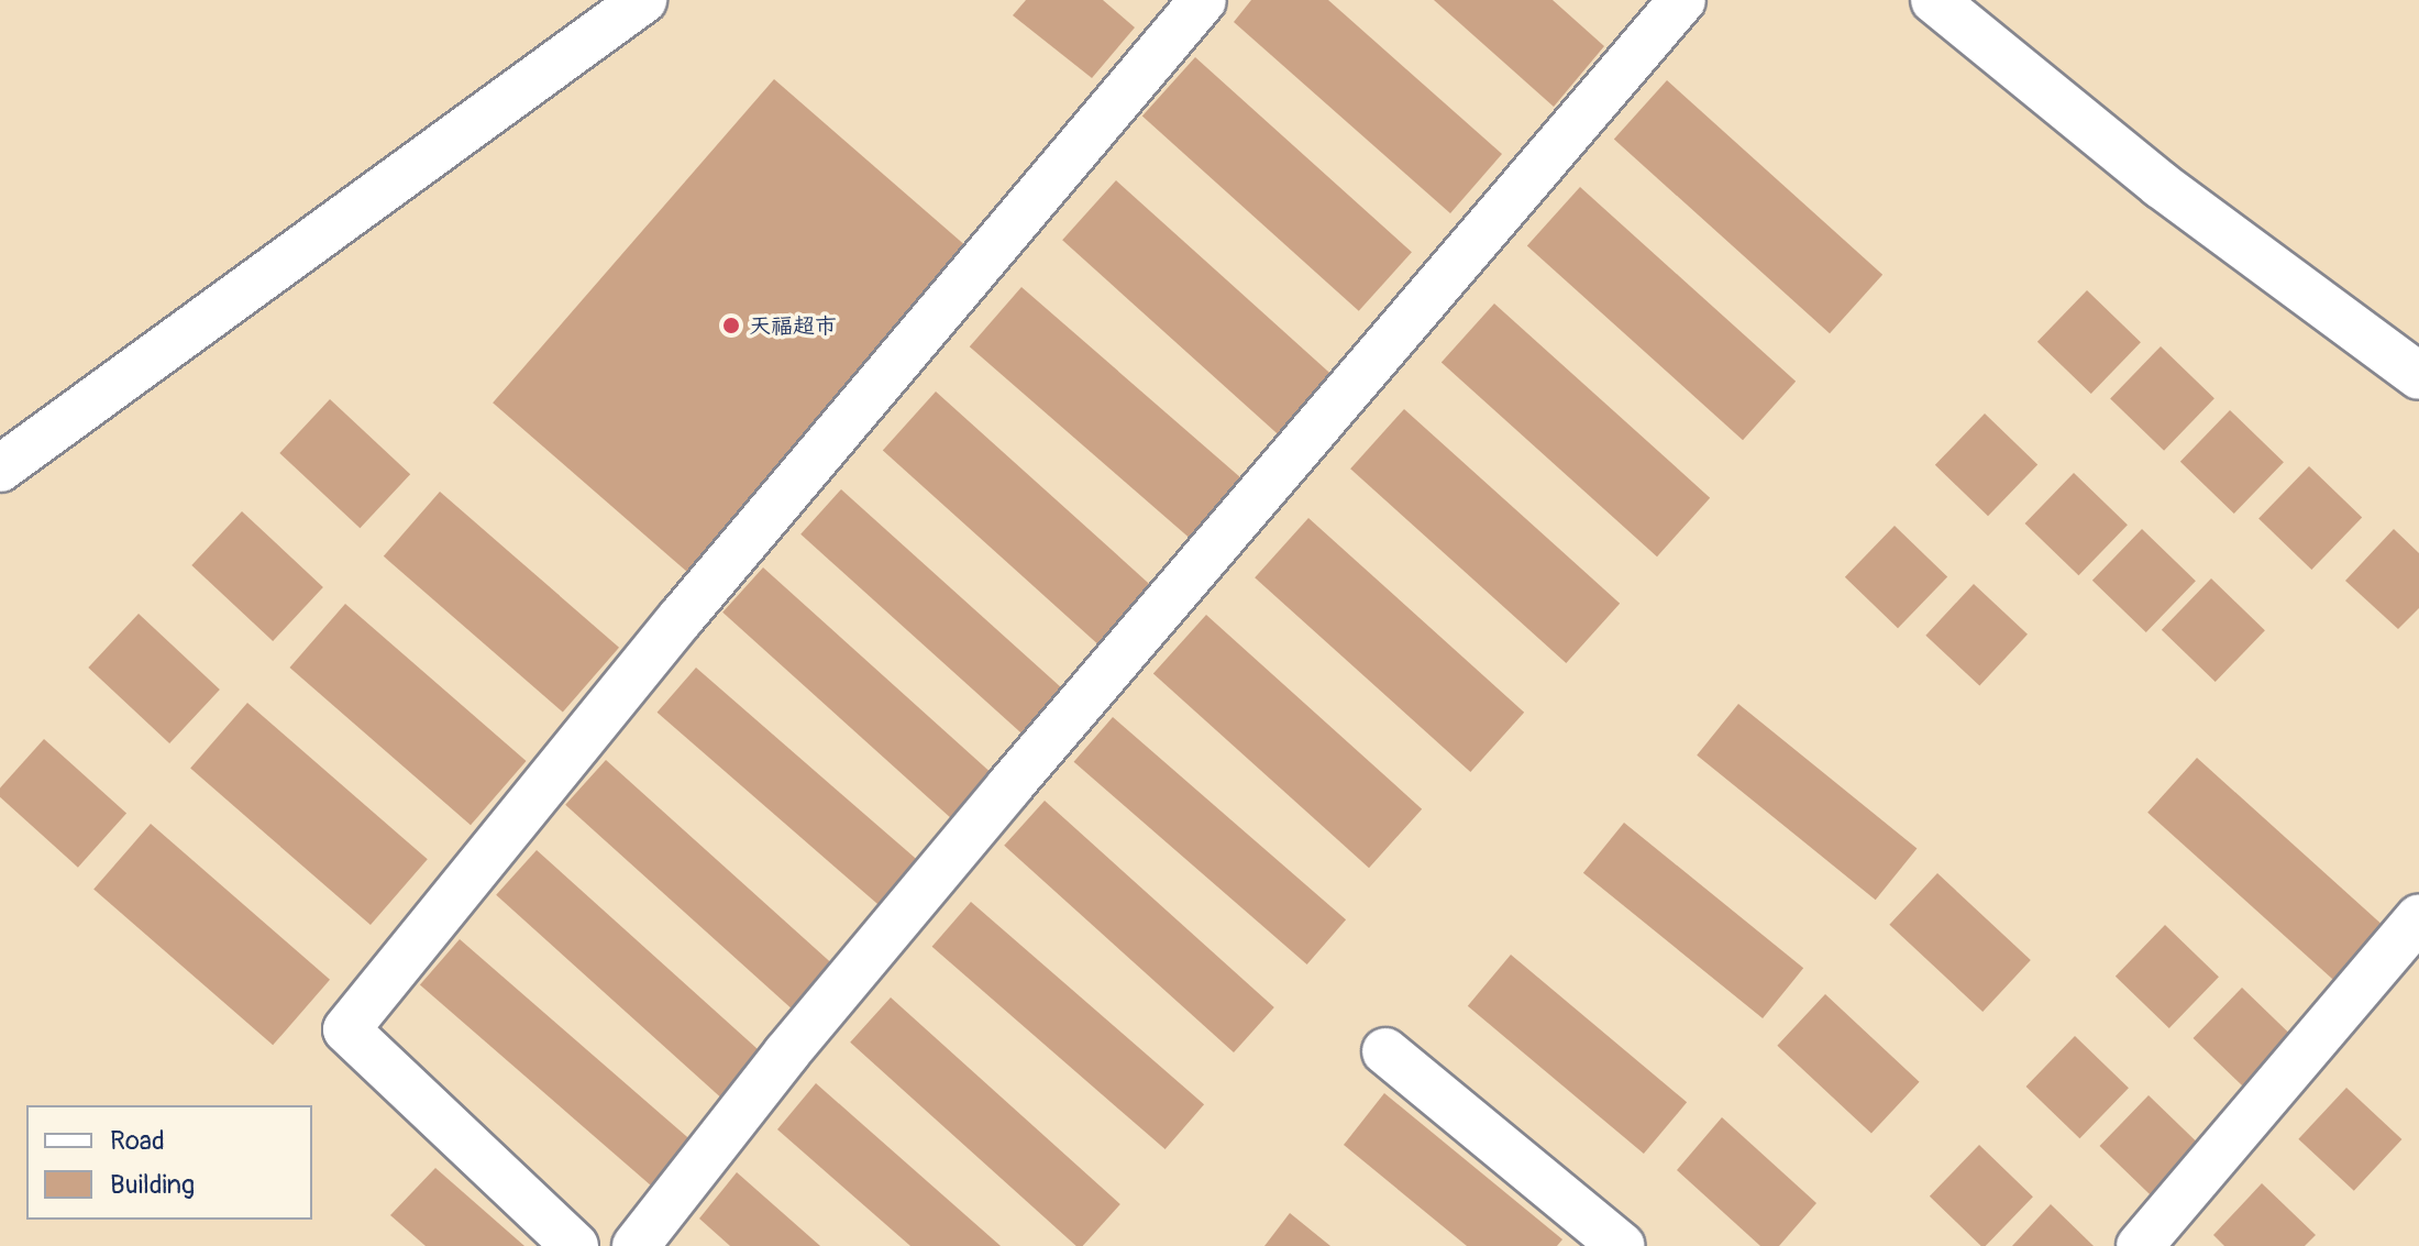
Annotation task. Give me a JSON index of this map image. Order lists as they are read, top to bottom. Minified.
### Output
{"places":["天福超市"],"legend":["Road","Building"]}
